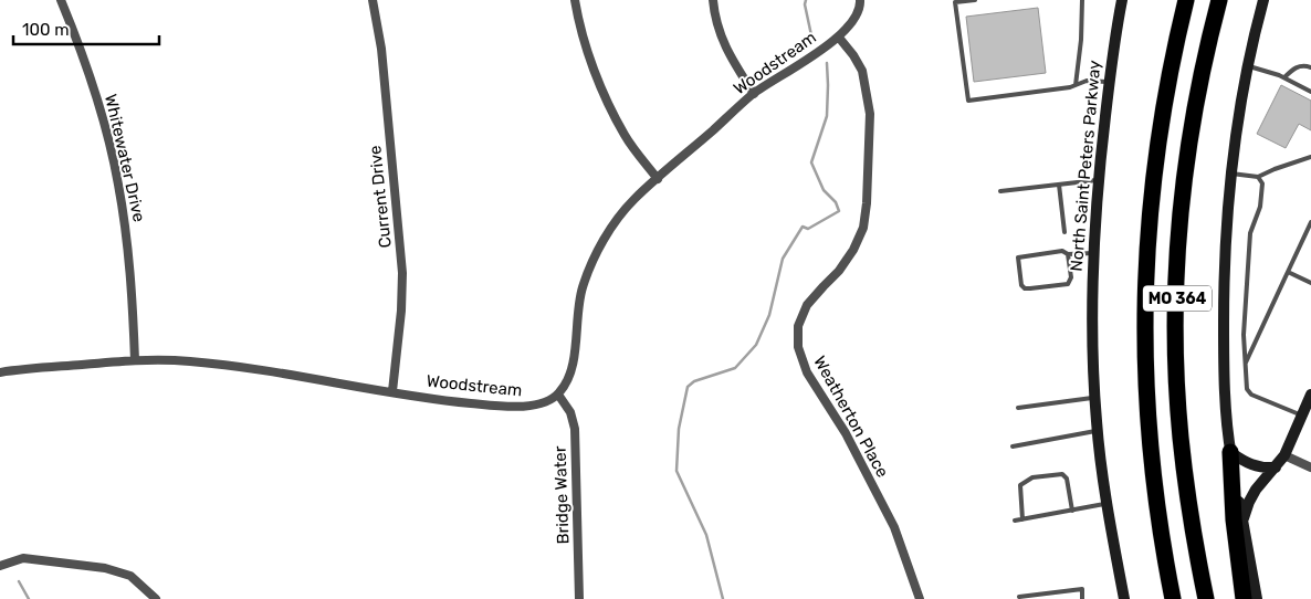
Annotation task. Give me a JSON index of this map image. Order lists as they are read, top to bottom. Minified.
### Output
{"streets":{"highway":["MO 364"],"main road":["North Saint Peters Parkway"],"street":["Woodstream","Whitewater Drive","Current Drive","Weatherton Place","Bridge Water"]},"crossings":[["Woodstream","Whitewater Drive"],["Woodstream","Current Drive"],["Woodstream","Weatherton Place"],["Woodstream","Bridge Water"]],"scale_bar":"100 m"}
